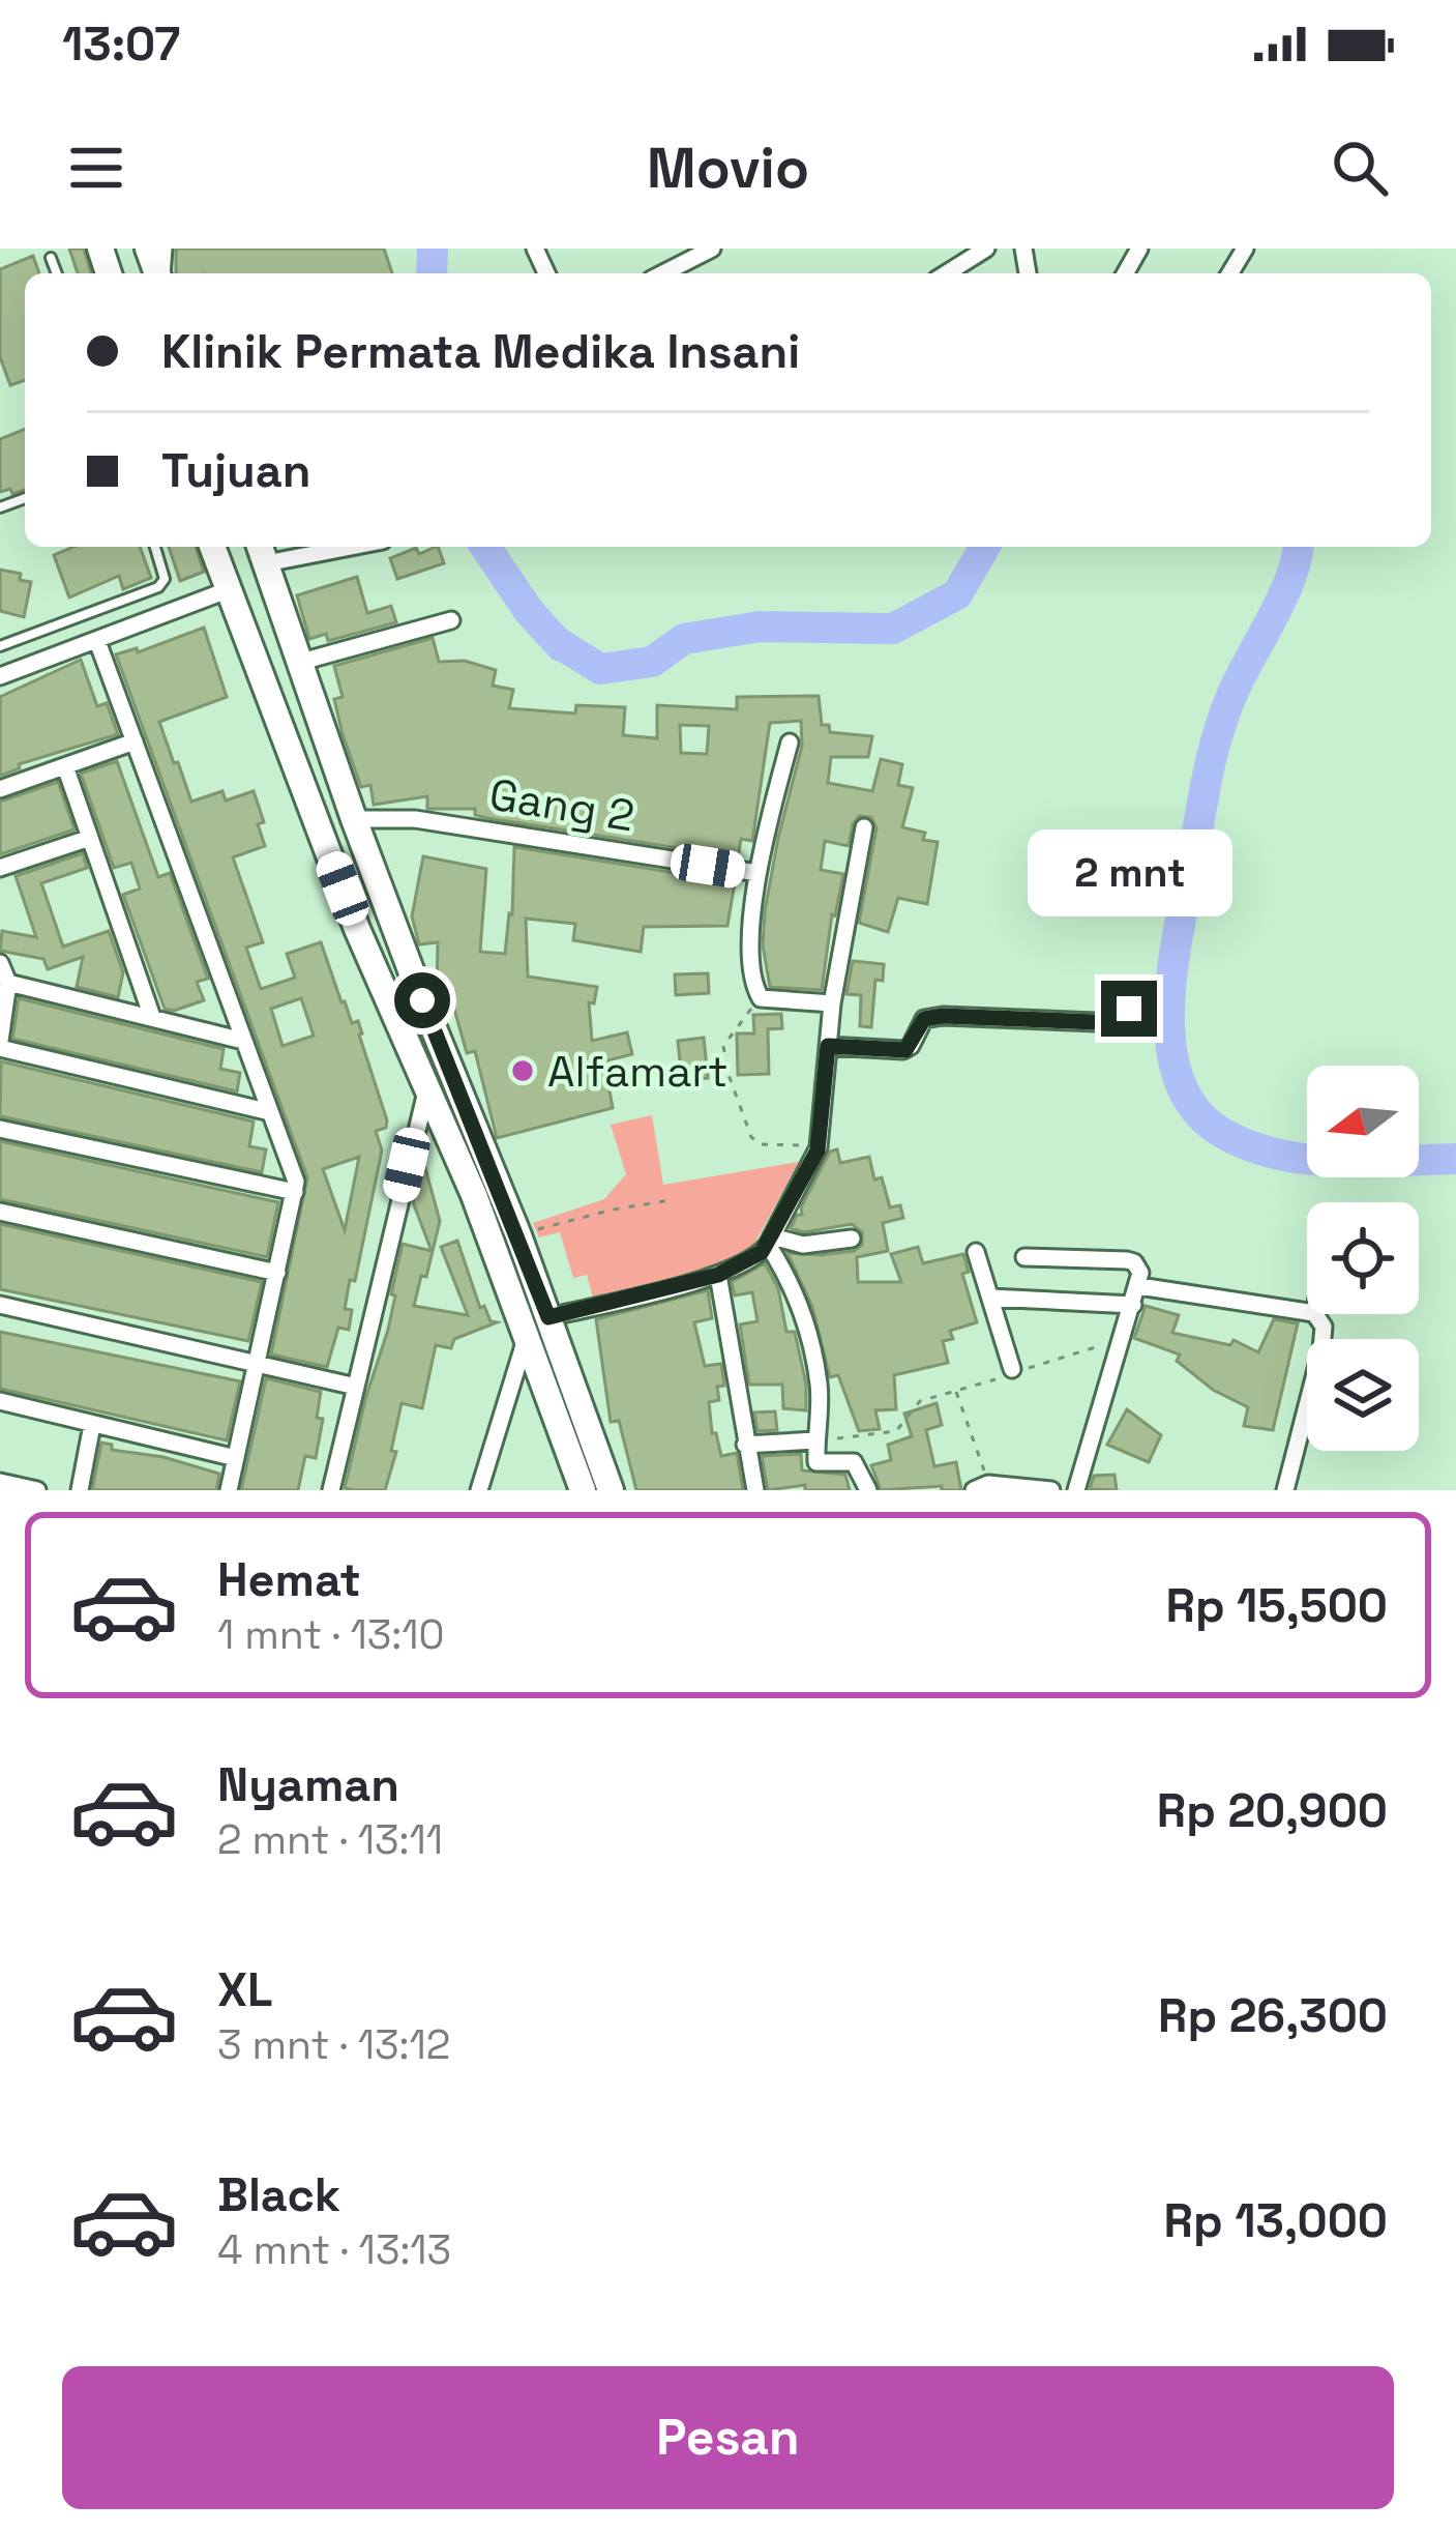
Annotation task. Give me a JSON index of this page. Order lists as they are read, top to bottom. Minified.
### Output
{"streets":{"street":["Gang 2"]},"places":["Alfamart"],"north":"left","page":{"status":"13:07","header":"Movio","banner":["Klinik Permata Medika Insani","Tujuan"],"bubble":"2 mnt","list":[{"name":"Hemat","note":"1 mnt · 13:10","value":"Rp 15,500"},{"name":"Nyaman","note":"2 mnt · 13:11","value":"Rp 20,900"},{"name":"XL","note":"3 mnt · 13:12","value":"Rp 26,300"},{"name":"Black","note":"4 mnt · 13:13","value":"Rp 13,000"}],"buttons":"Pesan"}}
